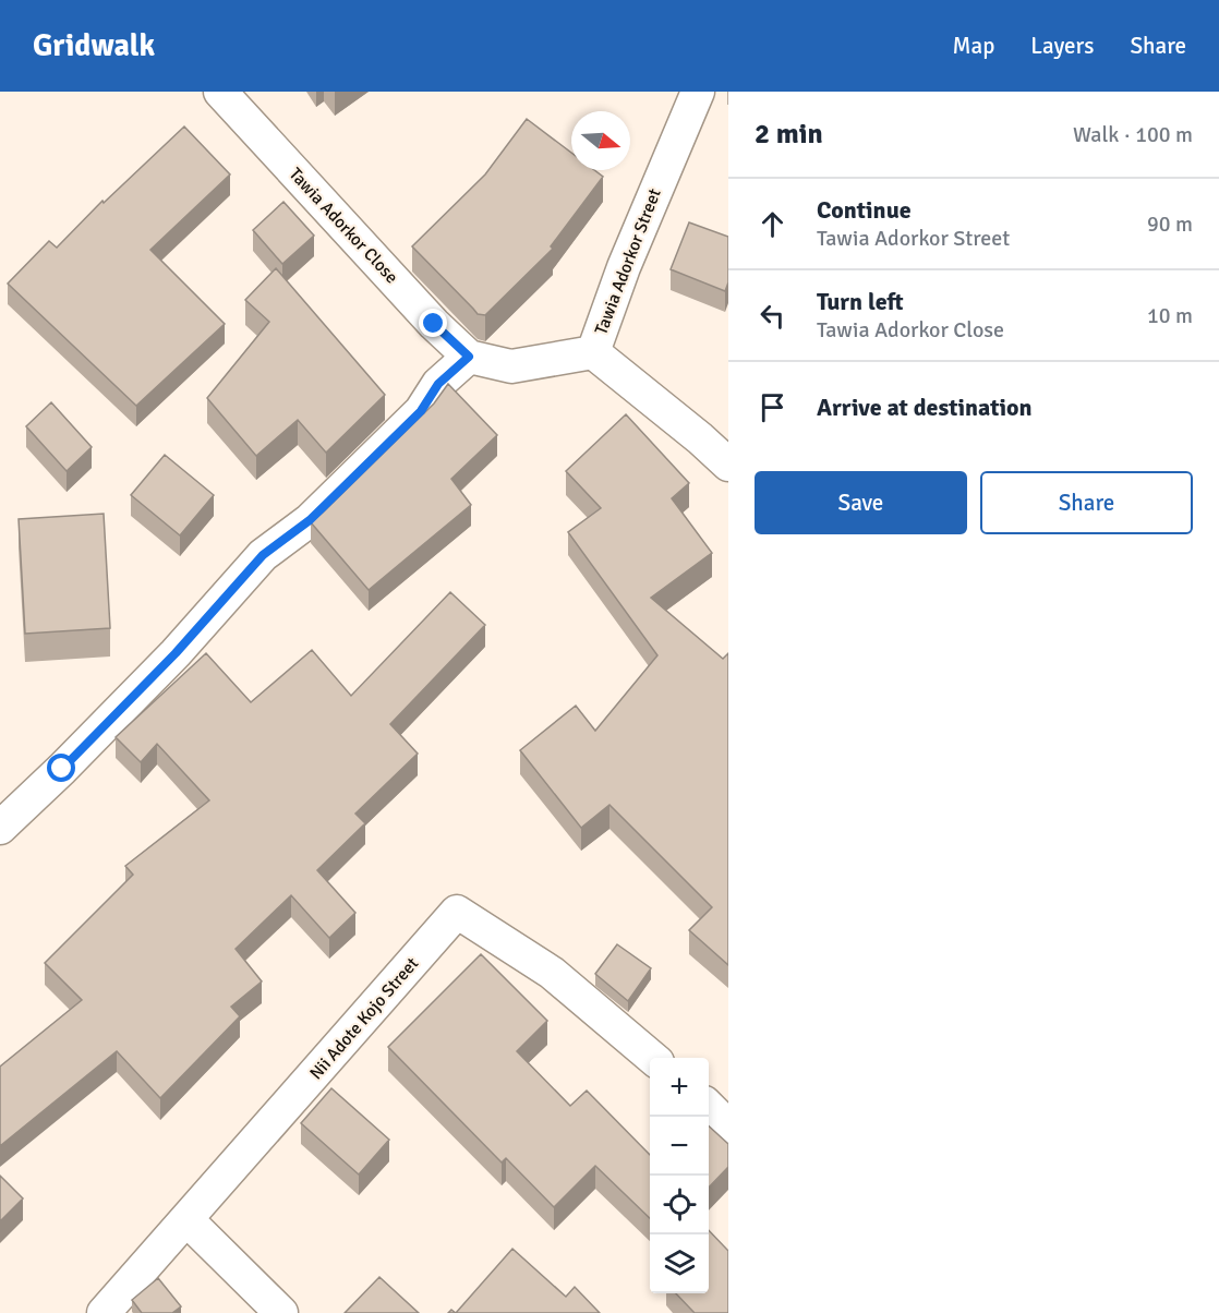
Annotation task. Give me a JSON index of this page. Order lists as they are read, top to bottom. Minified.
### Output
{"streets":{"street":["Tawia Adorkor Close","Tawia Adorkor Street","Nii Adote Kojo Street"]},"crossings":[["Tawia Adorkor Close","Tawia Adorkor Street"]],"north":"right","page":{"header":"Gridwalk","nav":["Map","Layers","Share"],"heading":["2 min","Walk · 100 m"],"list":[["Continue","Tawia Adorkor Street","90 m"],["Turn left","Tawia Adorkor Close","10 m"],"Arrive at destination"],"buttons":["Save","Share"],"map_buttons":["+","−"]}}
